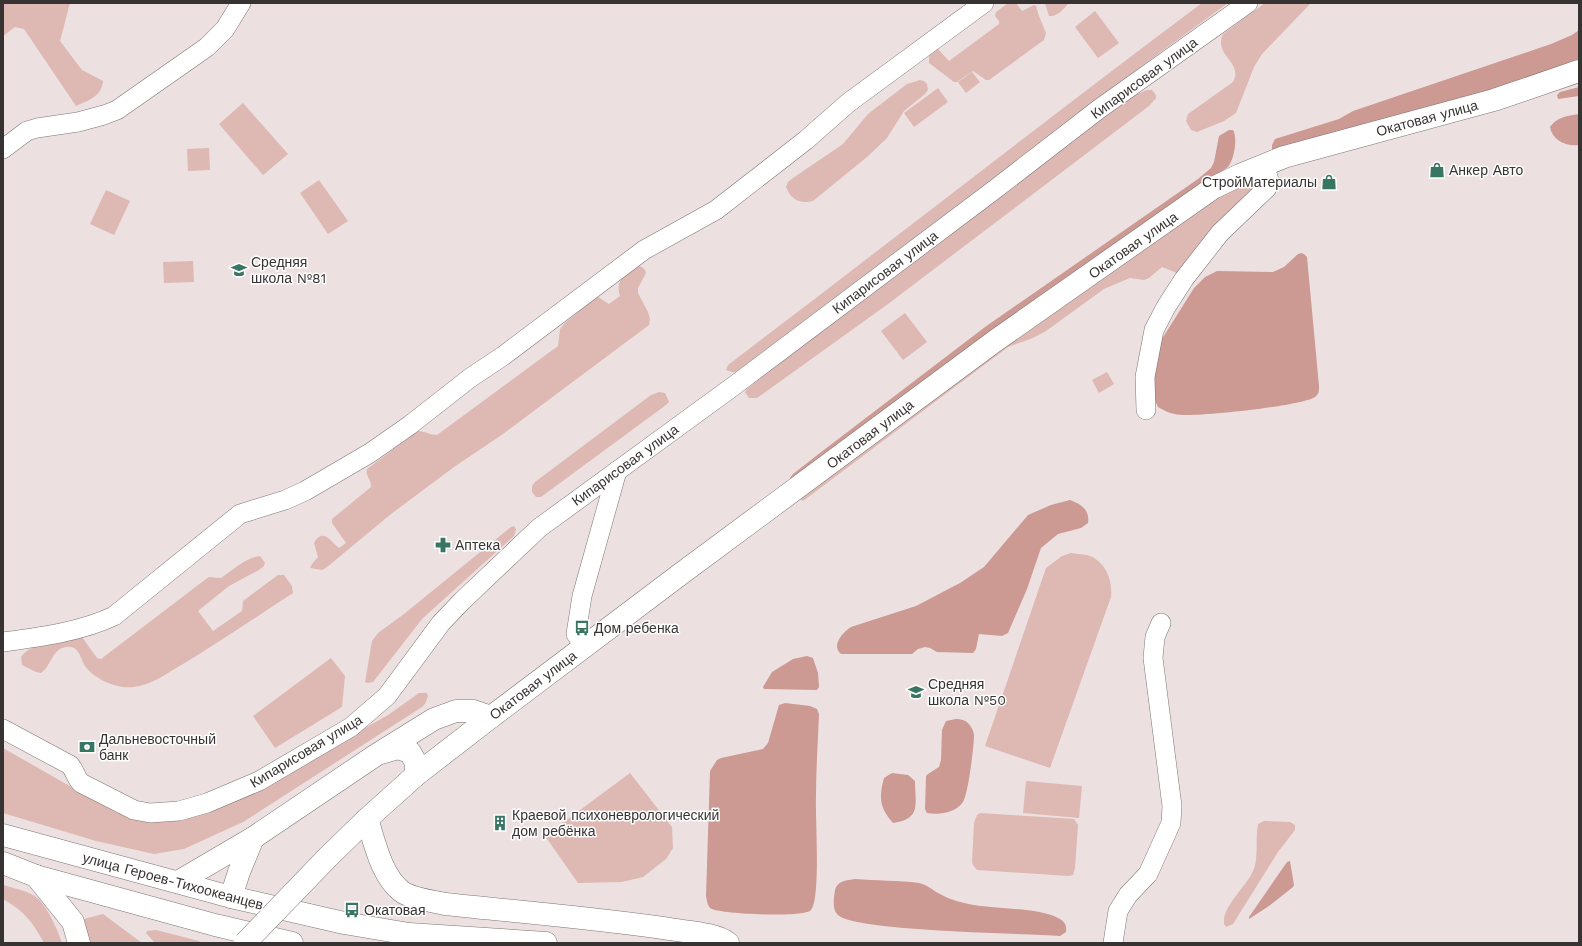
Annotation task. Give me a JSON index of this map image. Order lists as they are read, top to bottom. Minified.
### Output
{"streets":{"main road":["Окатовая улица","улица Героев-Тихоокеанцев"],"street":["Кипарисовая улица"]},"places":{"shop":["Анкер Авто","СтройМатериалы"],"school or university":["Средняя школа №81","Средняя школа №50"],"pharmacy":["Аптека"],"bus stop":["Дом ребенка","Окатовая"],"bank":["Дальневосточный банк"],"building":["Краевой психоневрологический дом ребёнка"]}}
